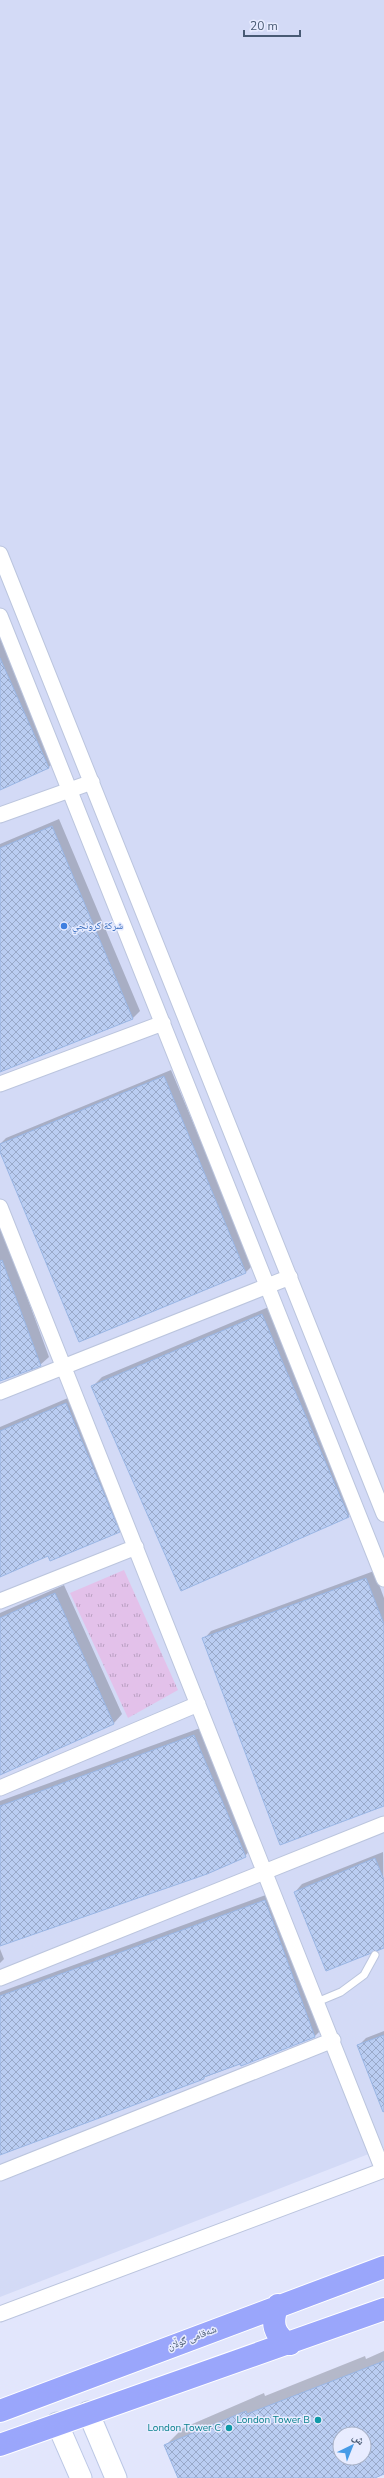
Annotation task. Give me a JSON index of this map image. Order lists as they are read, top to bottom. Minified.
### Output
{"streets":{"main road":["شەقامی گوڵان"]},"places":["شركة كرونجي","London Tower B","London Tower C"],"scale_bar":"20 m","north":"top right"}
